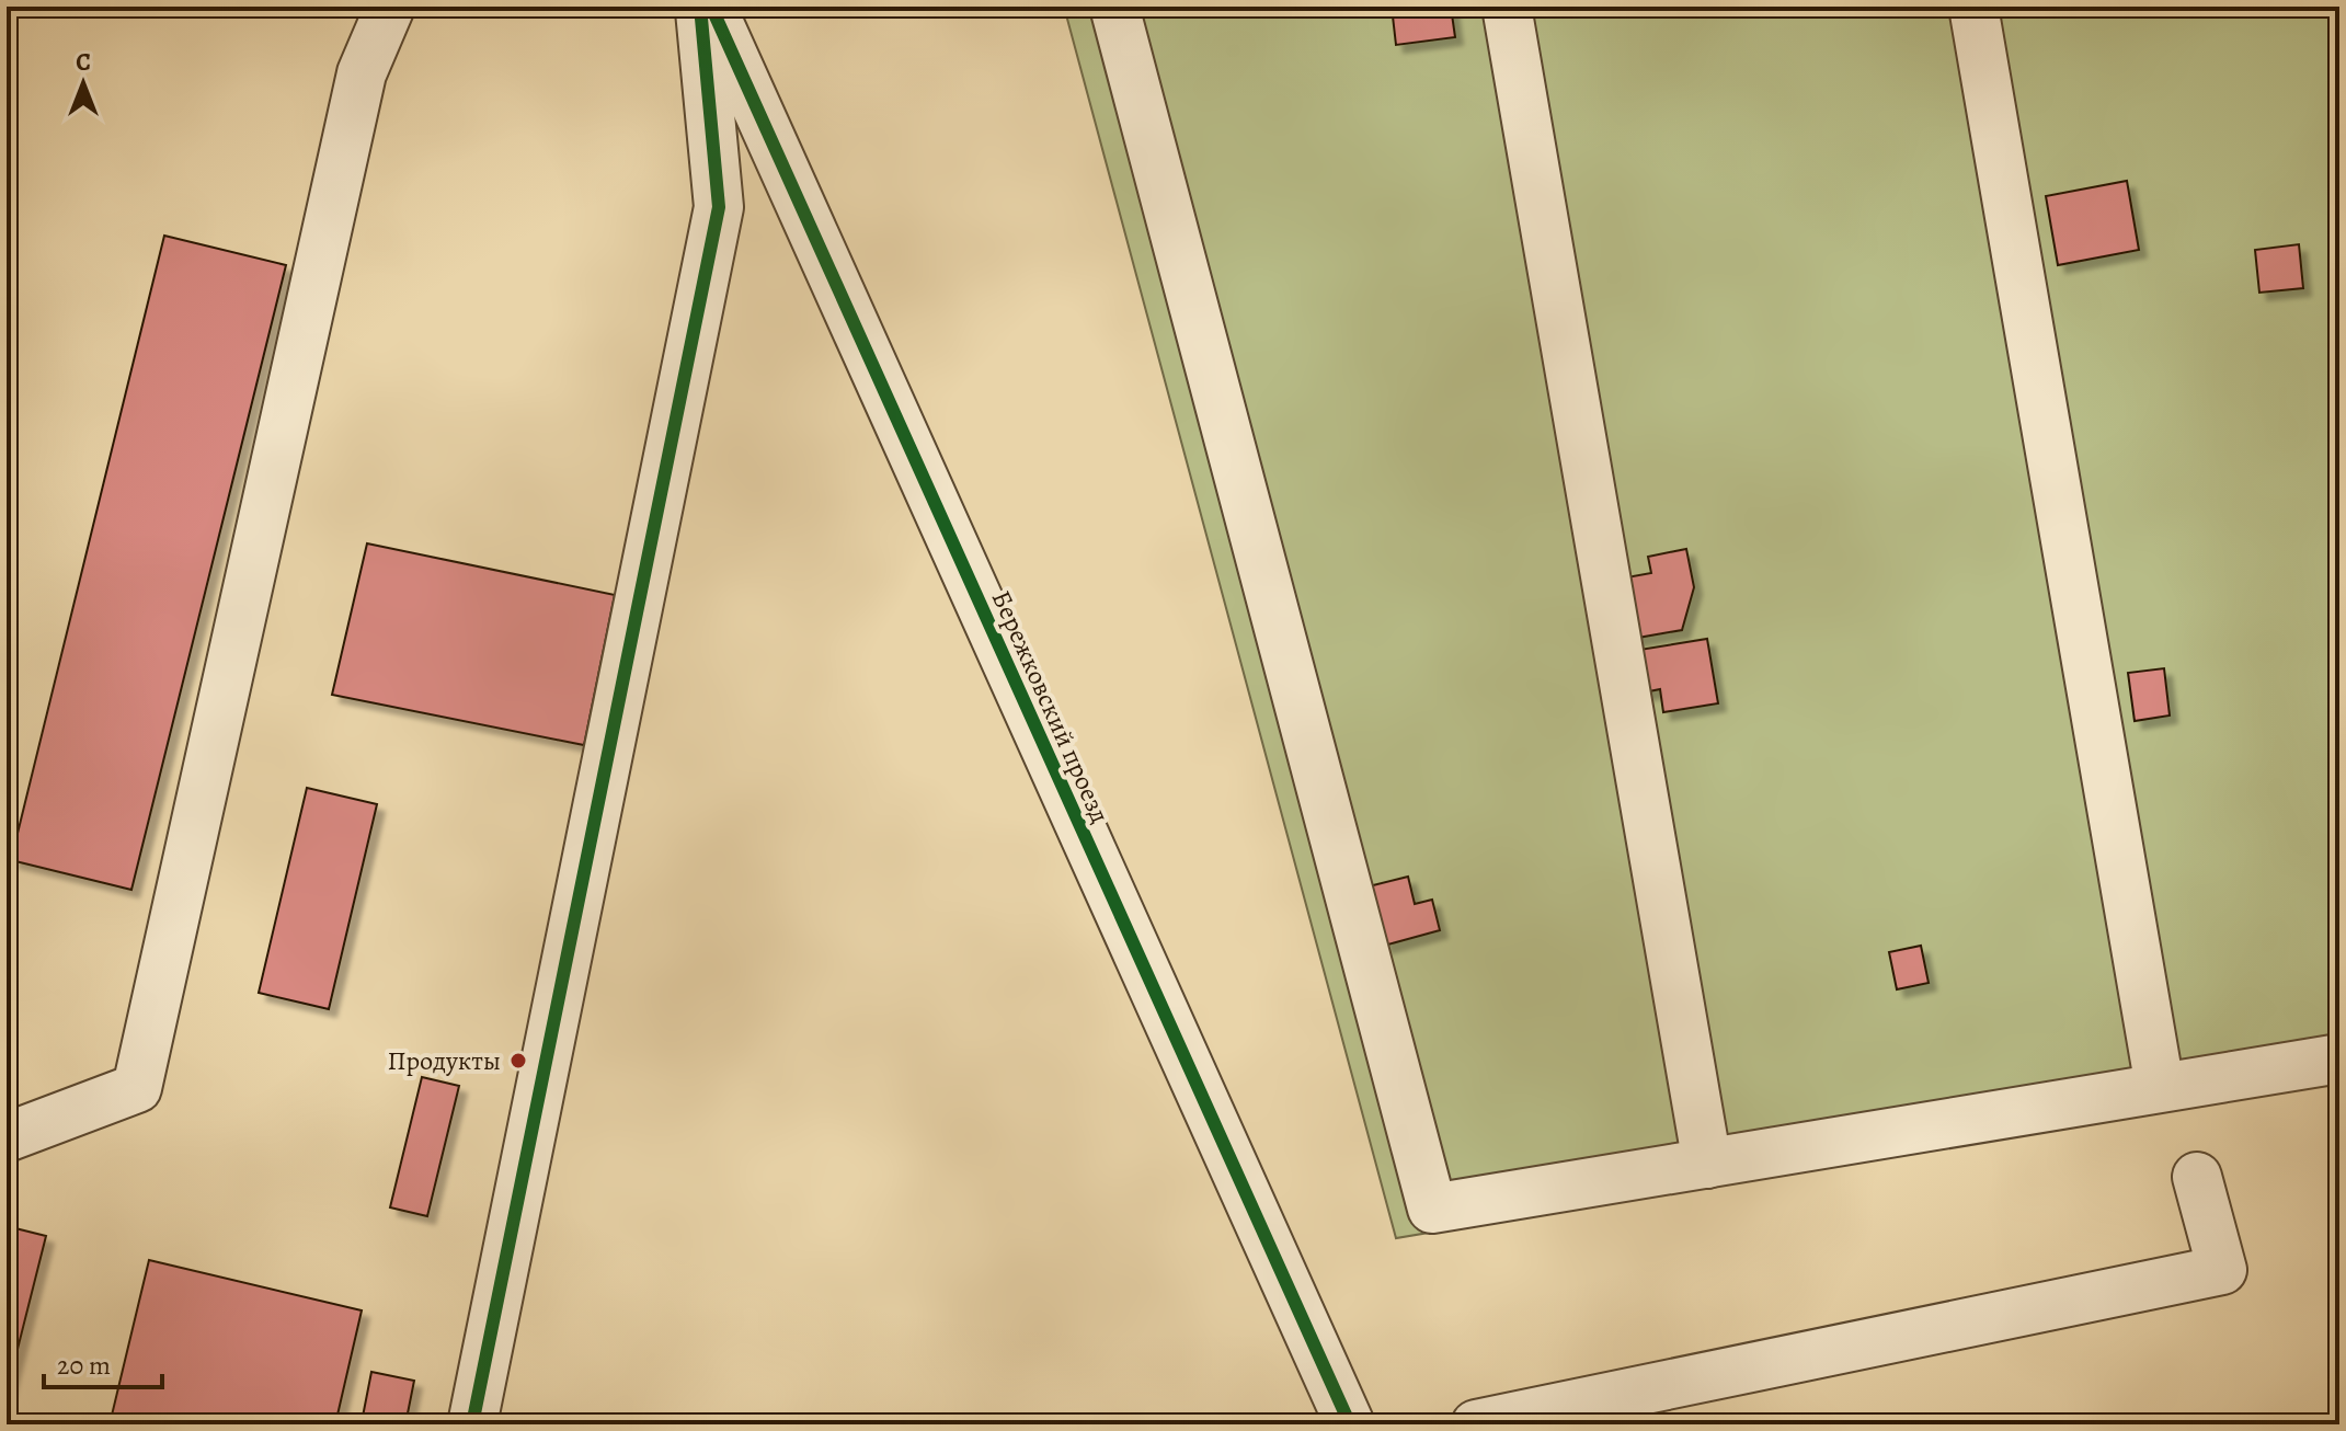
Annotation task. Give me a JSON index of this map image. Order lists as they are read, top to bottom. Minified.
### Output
{"streets":{"street":["Бережковский проезд"]},"places":["Продукты"],"scale_bar":"20 m","north":"top"}
